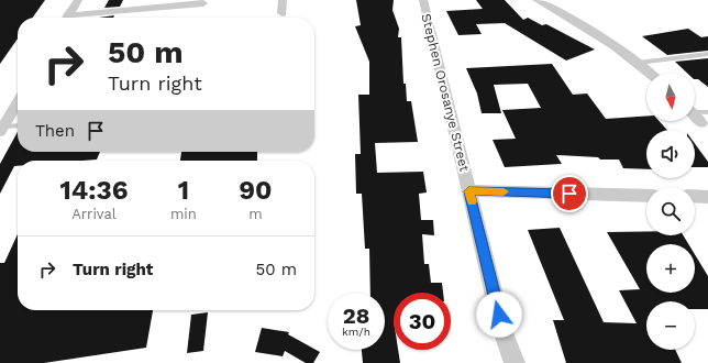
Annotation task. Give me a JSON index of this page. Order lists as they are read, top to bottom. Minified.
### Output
{"streets":{"street":["Stephen Orosanye Street"]},"north":"bottom","page":{"turn":["50 m","Turn right"],"map_buttons":["+","−"],"then":"Then","eta":["14:36","Arrival","1","min","90","m"],"list":[{"name":"Turn right","value":"50 m"}],"speed":"28 km/h","limit":"30"}}
